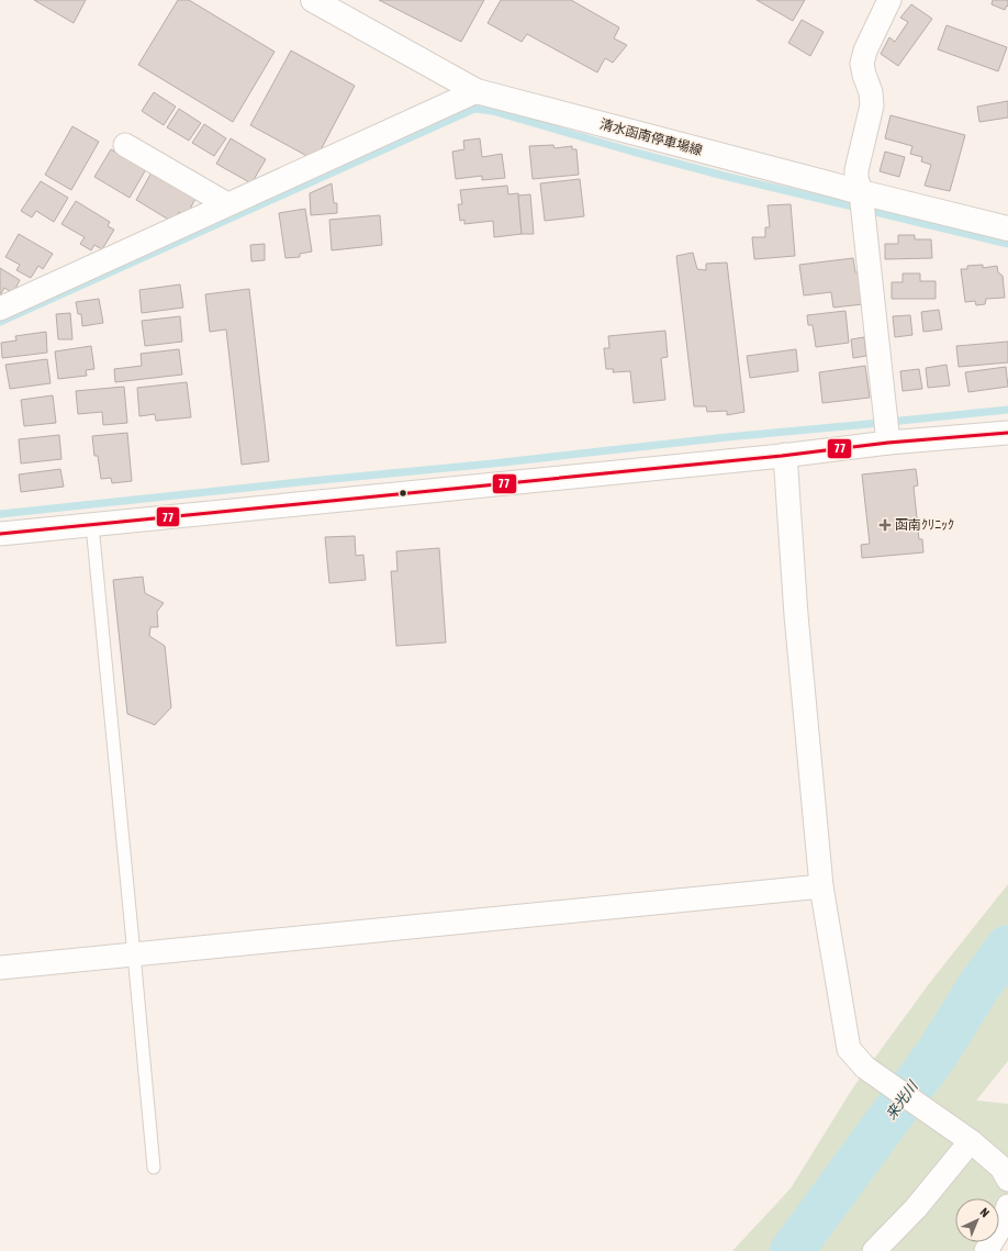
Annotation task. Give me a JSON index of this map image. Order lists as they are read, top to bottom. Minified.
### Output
{"streets":{"main road":["清水函南停車場線"]},"water":["来光川"],"places":{"health":["函南ｸﾘﾆｯｸ"]},"lines":["transit line 77"],"north":"top right"}
